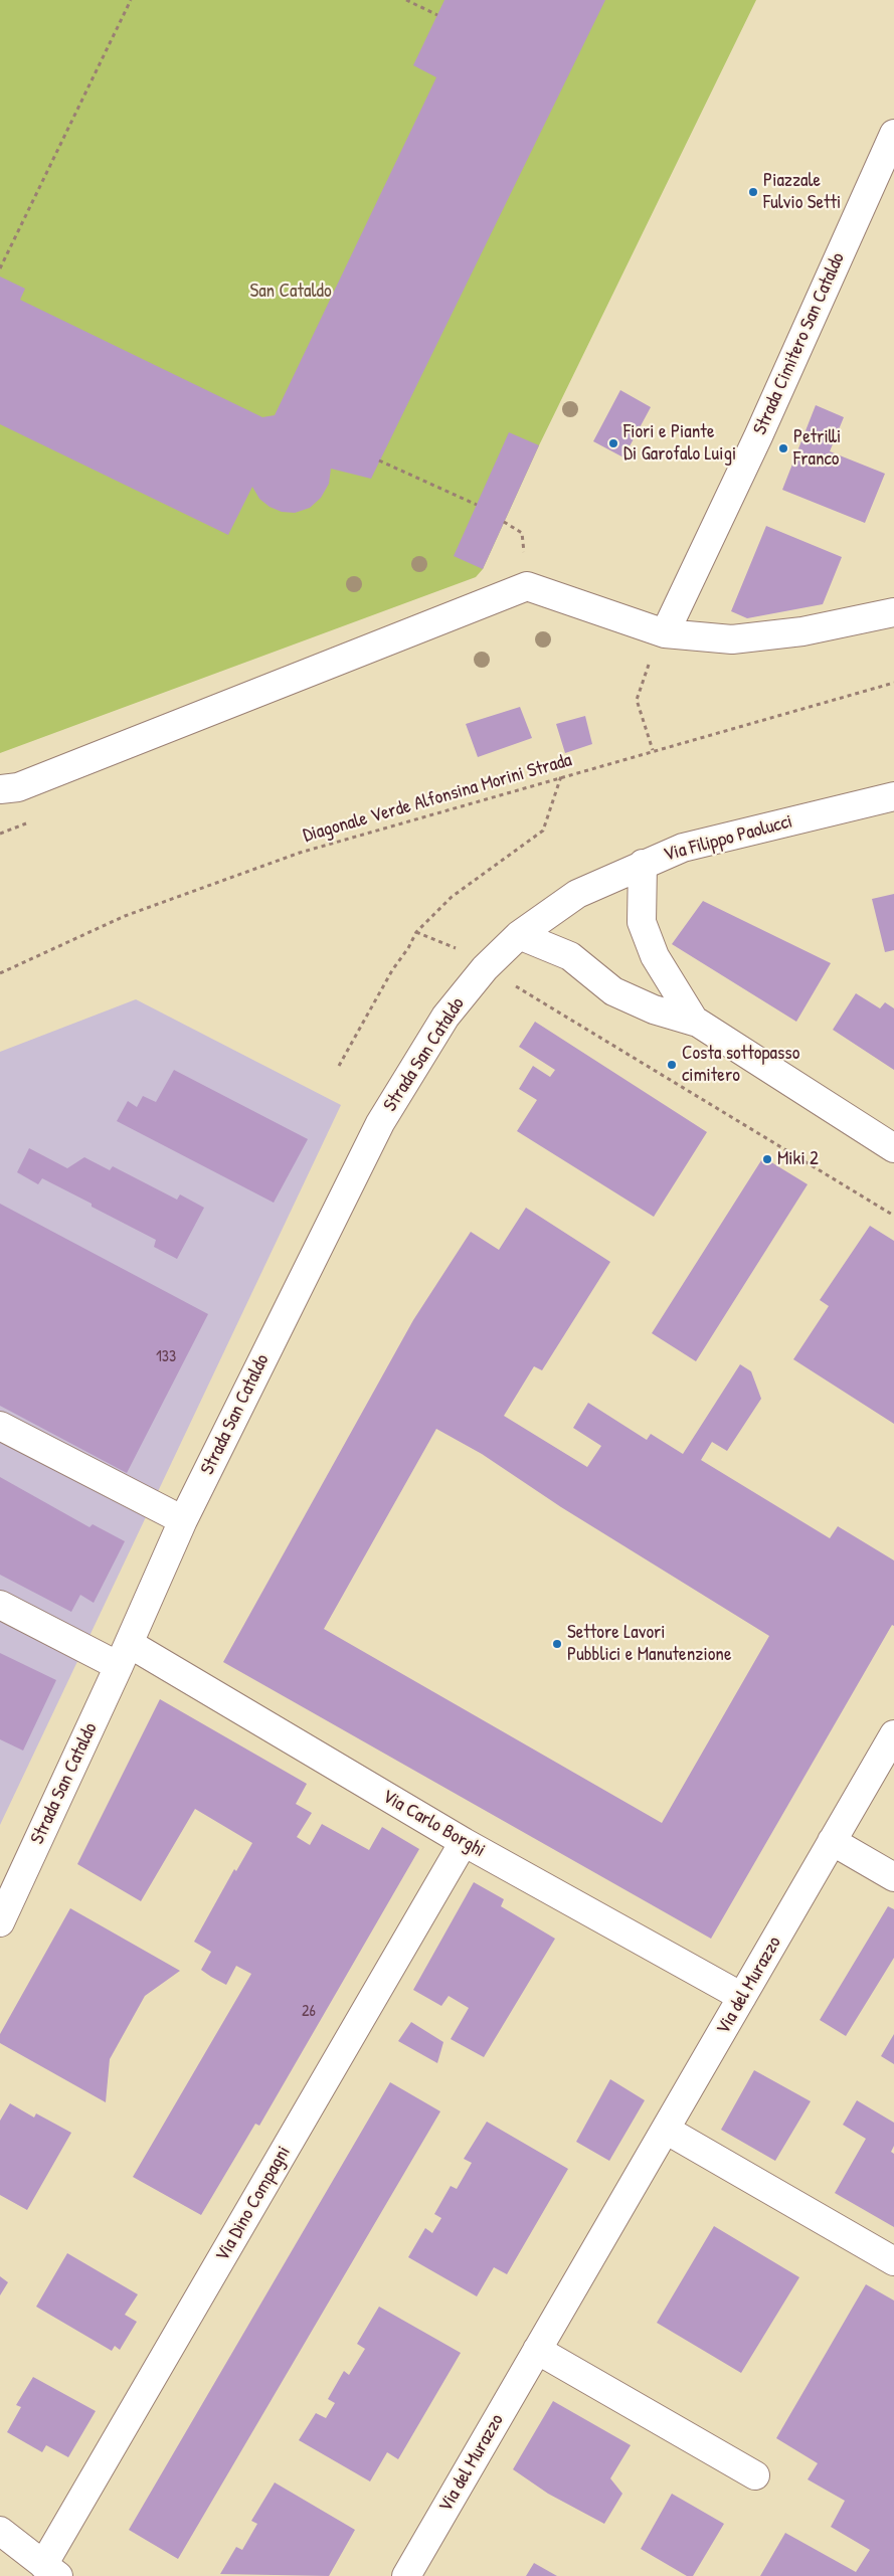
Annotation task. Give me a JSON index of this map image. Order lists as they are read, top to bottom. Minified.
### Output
{"streets":{"street":["Strada Cimitero San Cataldo","Via Filippo Paolucci","Strada San Cataldo","Via Carlo Borghi","Via del Murazzo","Via Dino Compagni"],"path":["Diagonale Verde Alfonsina Morini Strada"]},"crossings":[["Via Filippo Paolucci","Strada San Cataldo"],["Strada San Cataldo","Via Carlo Borghi"],["Via Carlo Borghi","Via del Murazzo"],["Via Carlo Borghi","Via Dino Compagni"]],"parks":["San Cataldo"],"places":["Piazzale Fulvio Setti","Fiori e Piante Di Garofalo Luigi","Petrilli Franco","Costa sottopasso cimitero","Miki 2","Settore Lavori Pubblici e Manutenzione"],"house_numbers":["133","26"]}
